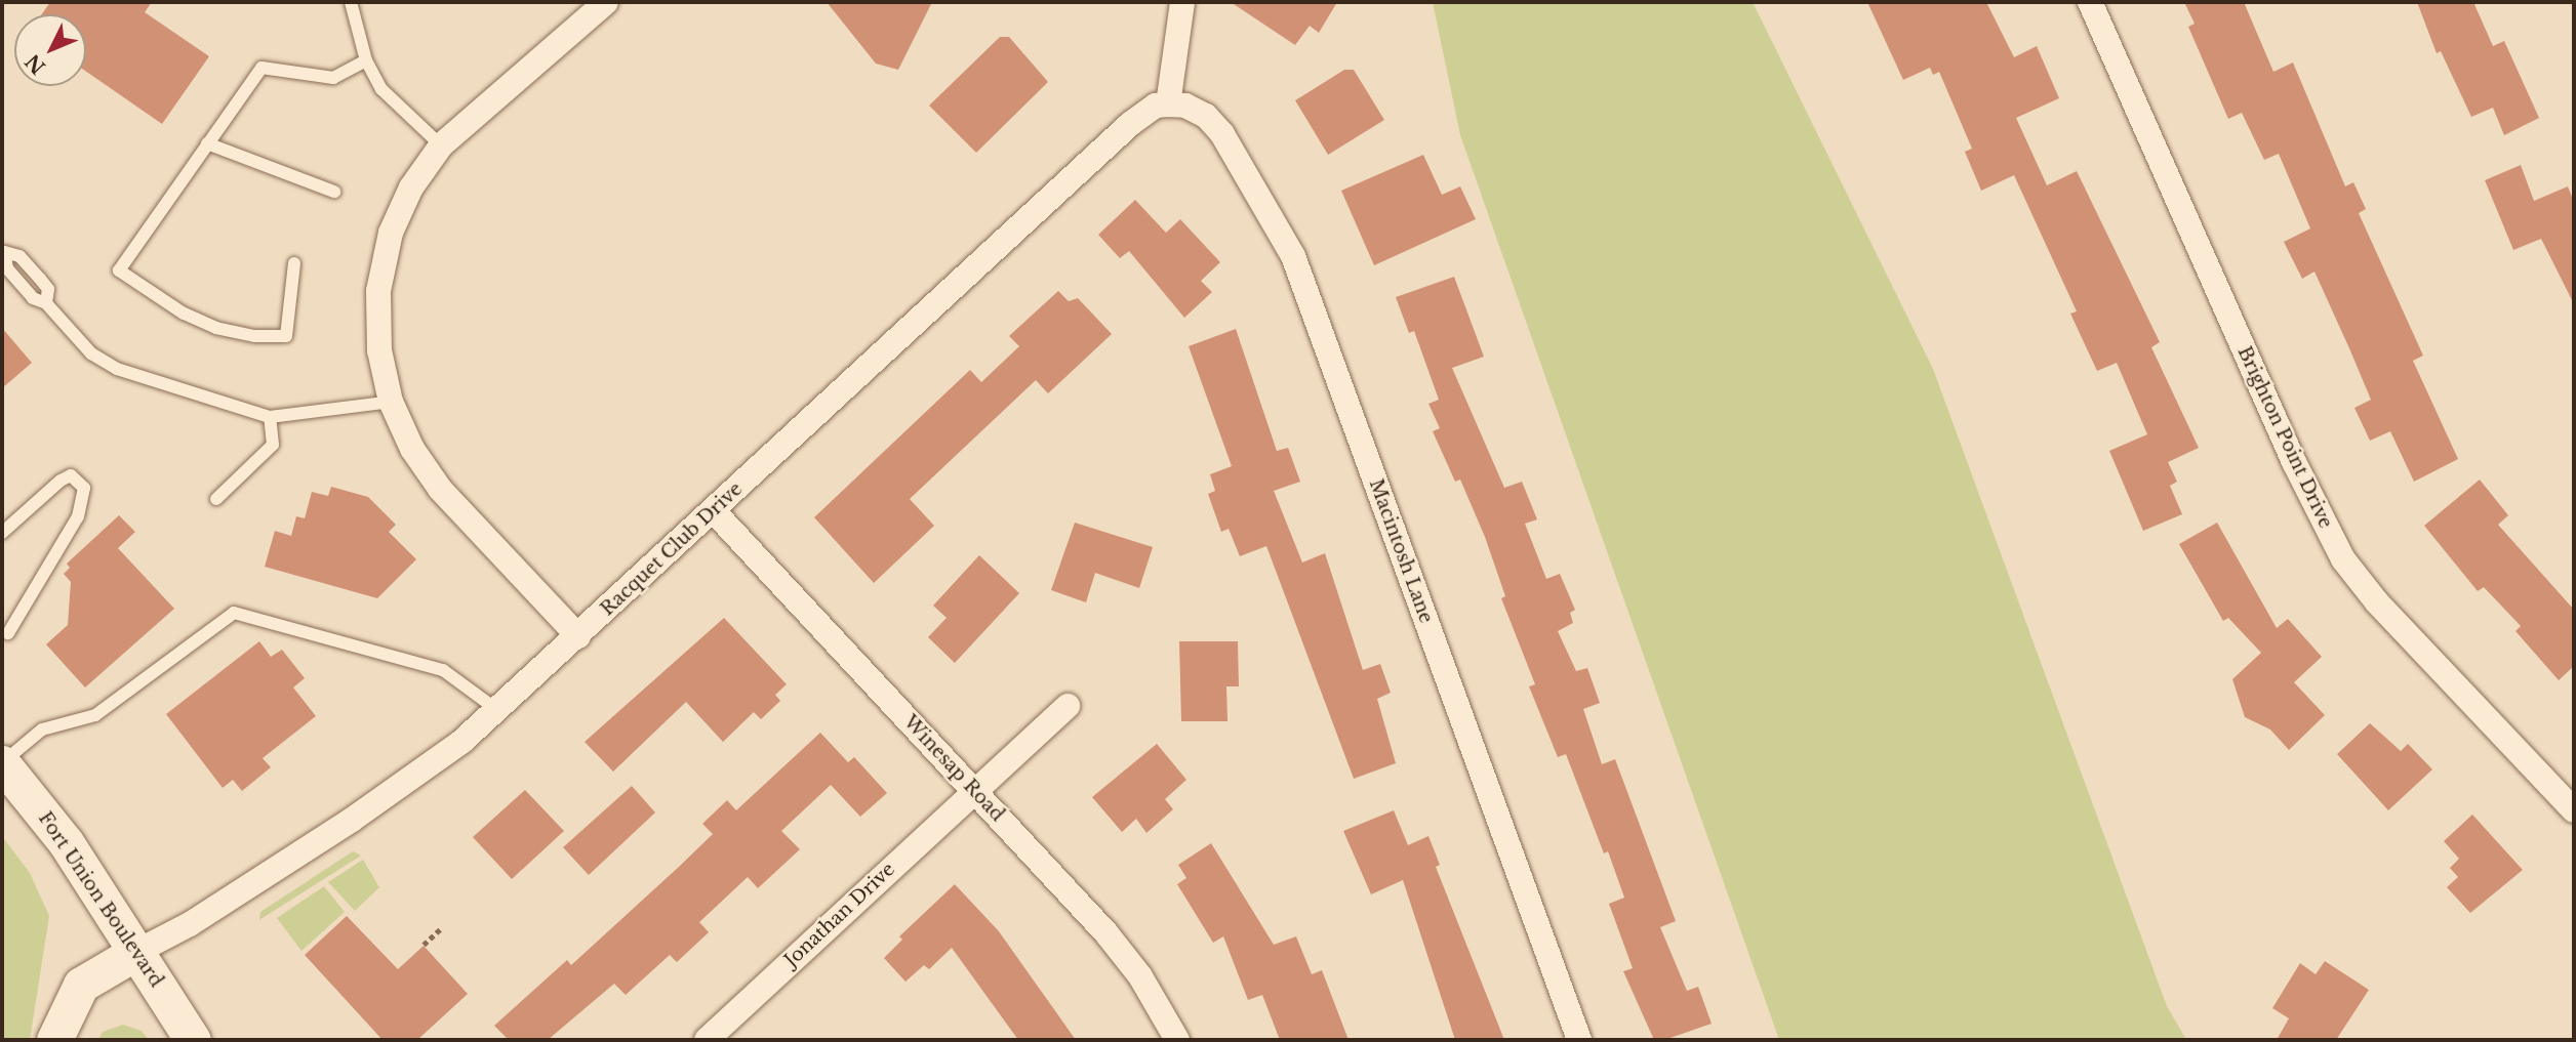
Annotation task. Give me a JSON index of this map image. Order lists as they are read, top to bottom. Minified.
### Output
{"streets":{"main road":["Fort Union Boulevard"],"street":["Brighton Point Drive","Racquet Club Drive","Macintosh Lane","Winesap Road","Jonathan Drive"]},"crossings":[["Racquet Club Drive","Macintosh Lane"],["Racquet Club Drive","Winesap Road"],["Racquet Club Drive","Fort Union Boulevard"],["Winesap Road","Jonathan Drive"]],"north":"bottom left"}
